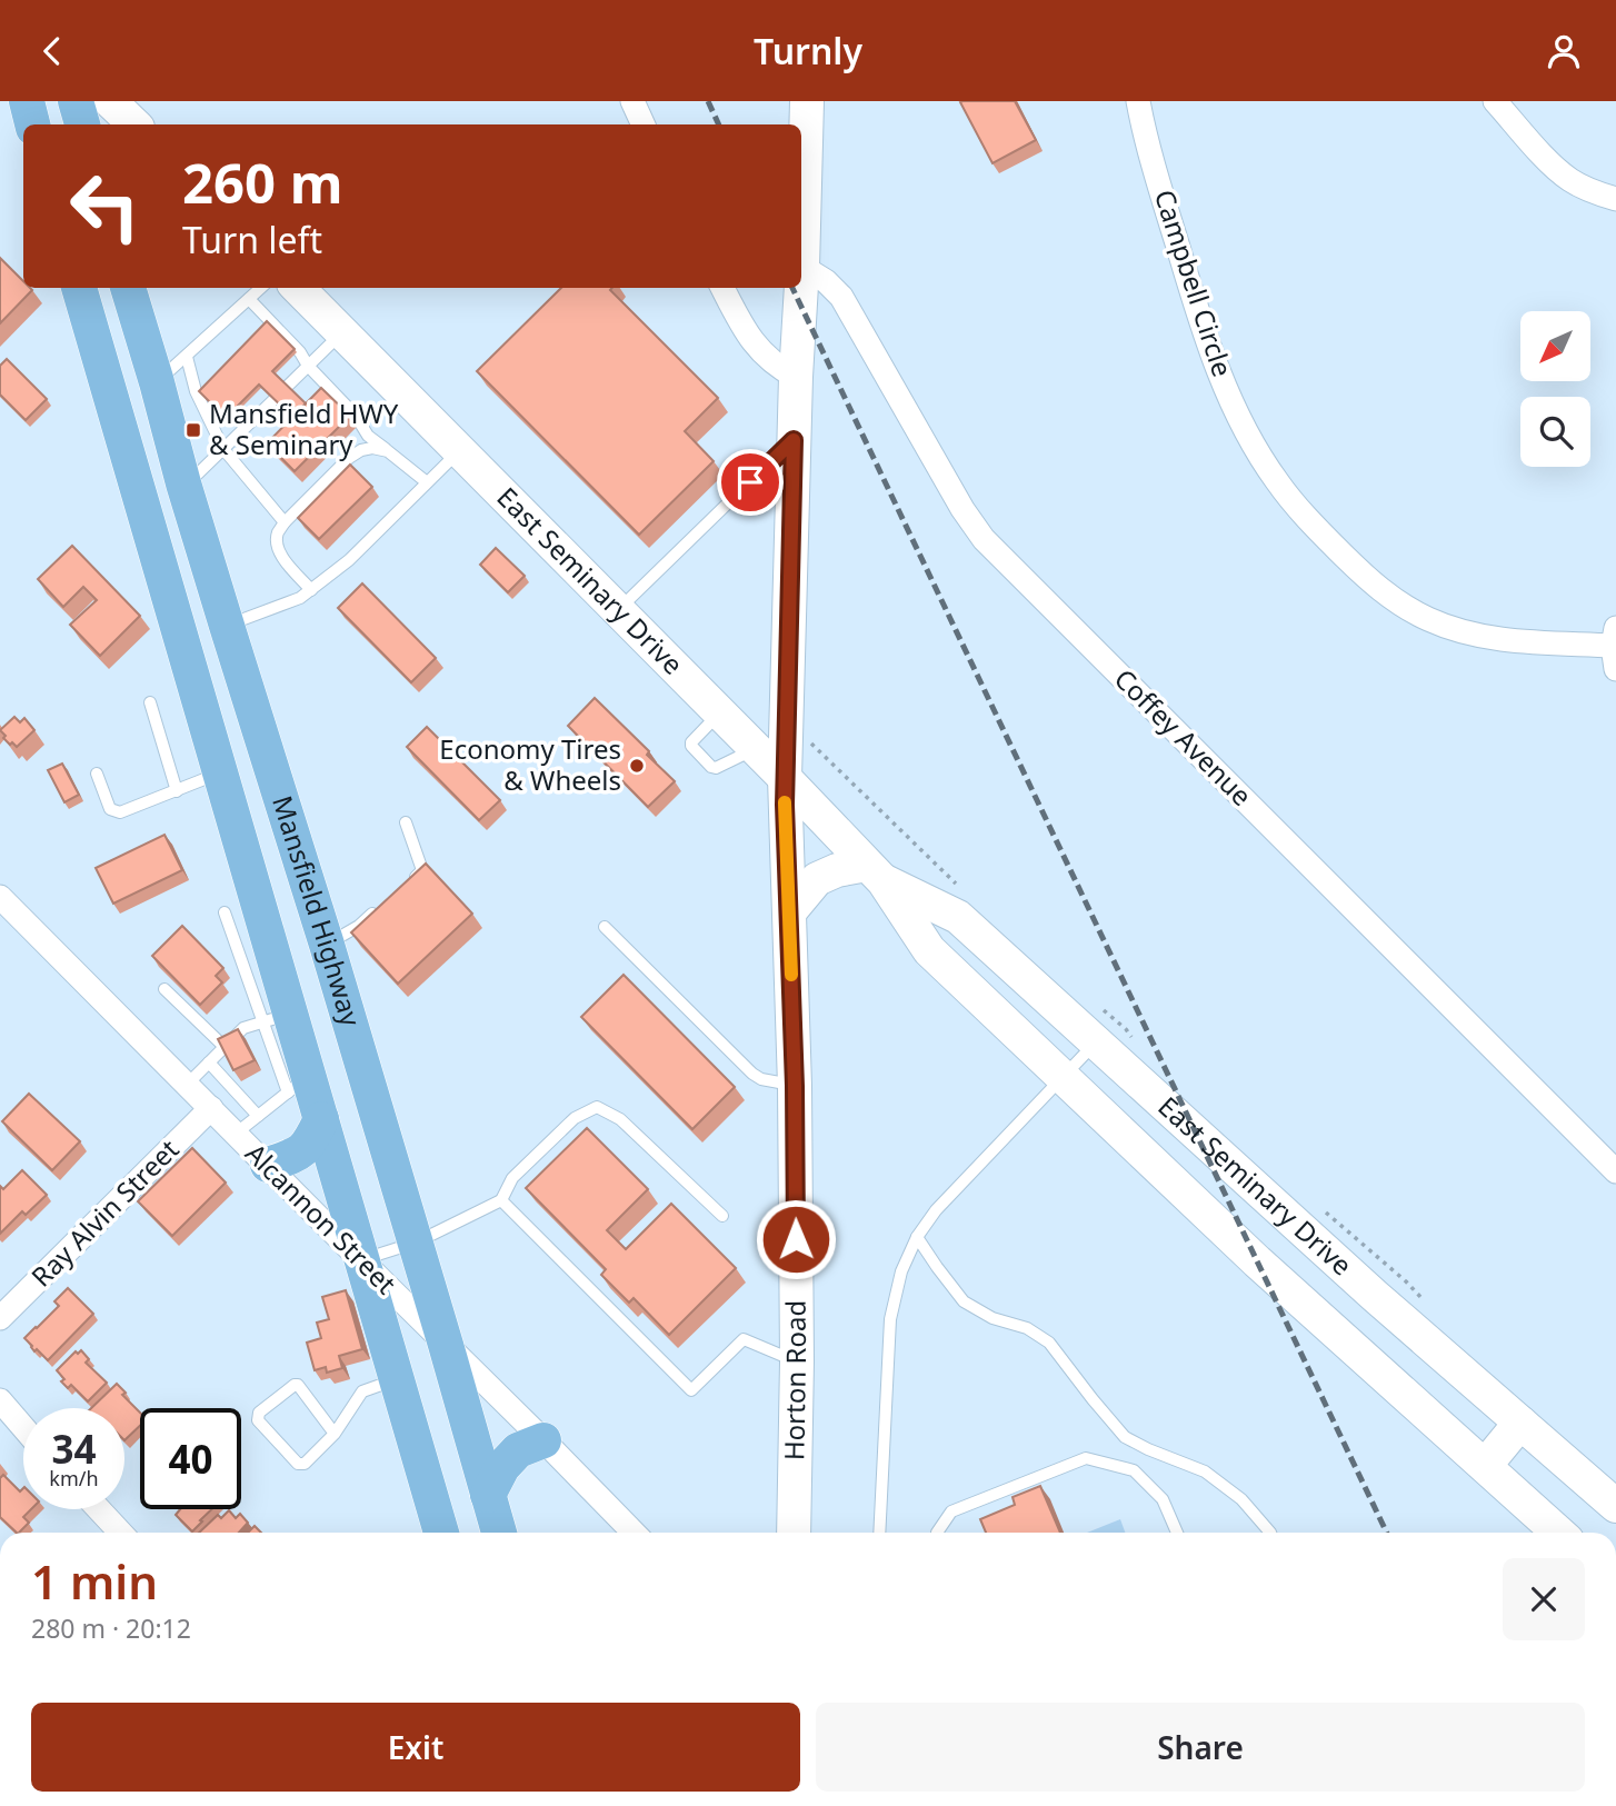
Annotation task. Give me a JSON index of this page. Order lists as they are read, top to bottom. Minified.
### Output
{"streets":{"main road":["East Seminary Drive","Mansfield Highway","Horton Road"],"street":["Campbell Circle","Coffey Avenue","Ray Alvin Street","Alcannon Street"]},"crossings":[["East Seminary Drive","Horton Road"],["Coffey Avenue","Horton Road"],["Mansfield Highway","Alcannon Street"],["Ray Alvin Street","Alcannon Street"]],"places":{"transit":["Mansfield HWY & Seminary"],"other":["Economy Tires & Wheels"]},"north":"bottom left","page":{"header":"Turnly","turn":["260 m","Turn left"],"speed":"34 km/h","limit":"40","heading":["1 min","280 m · 20:12"],"buttons":["Exit","Share"]}}
